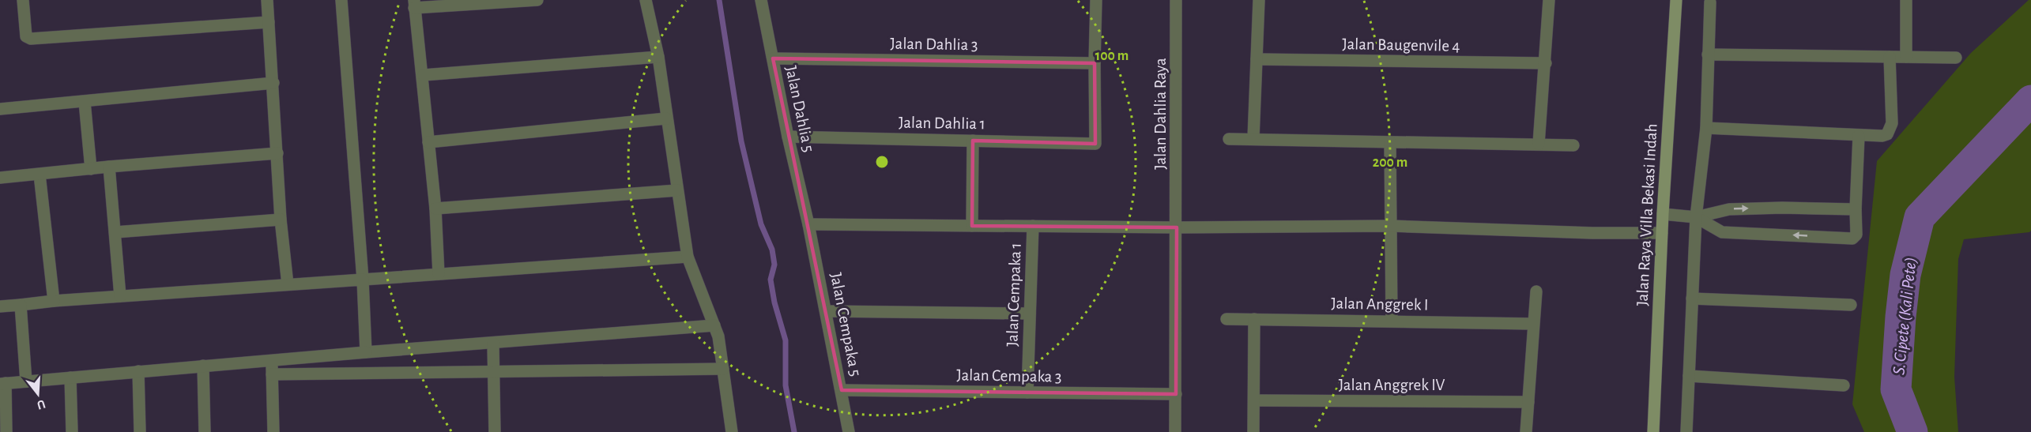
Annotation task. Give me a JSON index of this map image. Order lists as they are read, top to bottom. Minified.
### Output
{"streets":{"main road":["Jalan Raya Villa Bekasi Indah"],"street":["Jalan Dahlia 3","Jalan Baugenvile 4","Jalan Dahlia 5","Jalan Dahlia Raya","Jalan Dahlia 1","Jalan Cempaka 1","Jalan Anggrek I","Jalan Cempaka 5","Jalan Cempaka 3","Jalan Anggrek IV"]},"crossings":[["Jalan Dahlia 3","Jalan Dahlia 5"],["Jalan Dahlia 3","Jalan Dahlia 1"],["Jalan Dahlia 5","Jalan Dahlia 1"],["Jalan Dahlia 5","Jalan Cempaka 5"],["Jalan Dahlia Raya","Jalan Cempaka 3"],["Jalan Cempaka 1","Jalan Cempaka 3"],["Jalan Cempaka 5","Jalan Cempaka 3"]],"water":["S. Cipete (Kali Pete)"],"north":"bottom","rings":["100 m","200 m"]}
